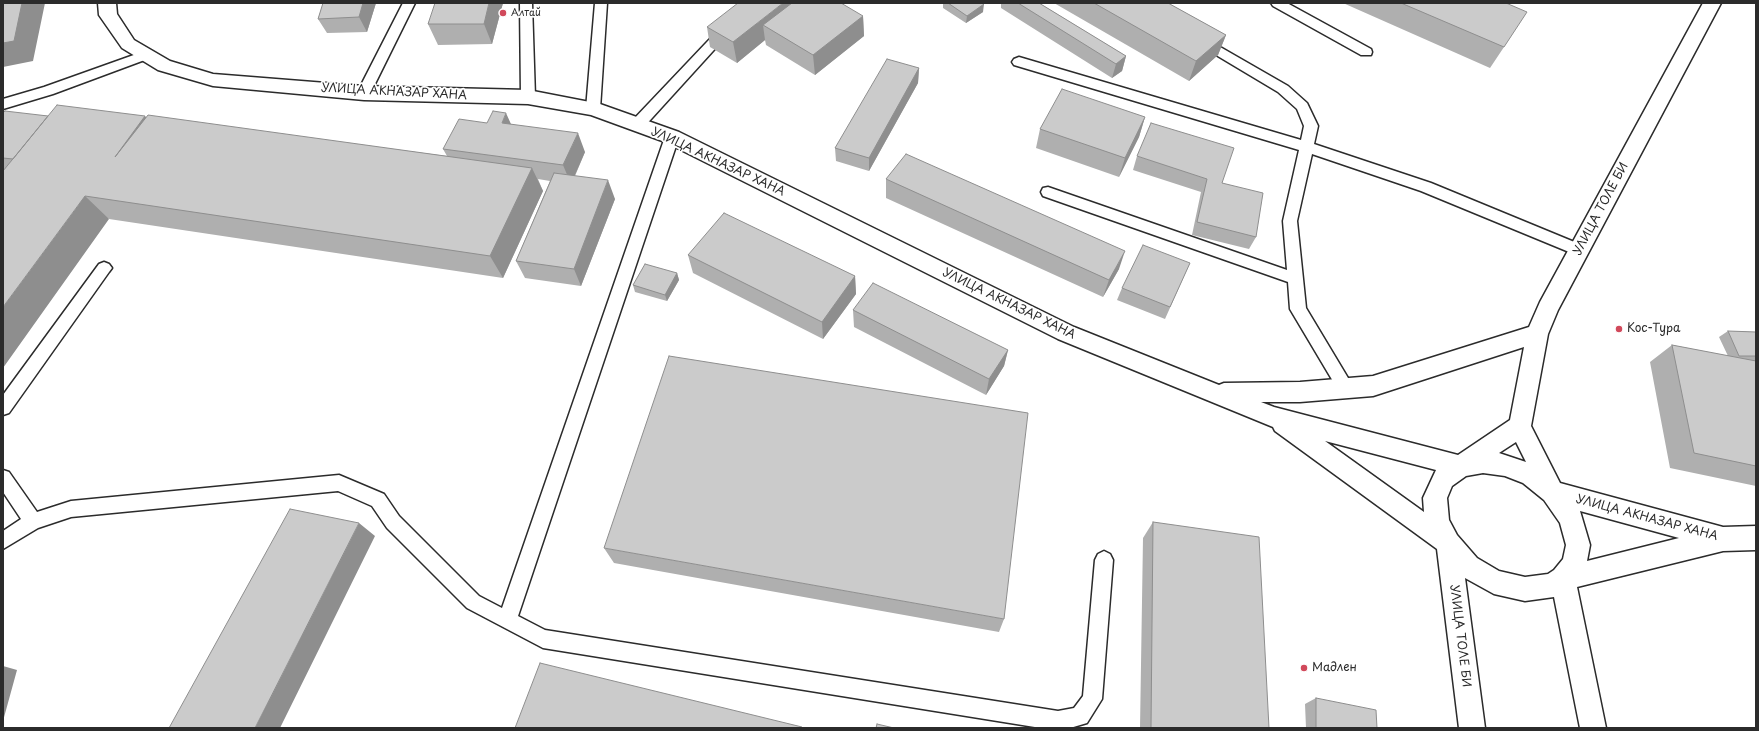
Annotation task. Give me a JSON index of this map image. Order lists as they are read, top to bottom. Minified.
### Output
{"streets":{"main road":["УЛИЦА АКНАЗАР ХАНА","УЛИЦА ТОЛЕ БИ"]},"crossings":[["УЛИЦА АКНАЗАР ХАНА","УЛИЦА ТОЛЕ БИ"]],"places":["Алтай","Кос-Тура","Мадлен"]}
